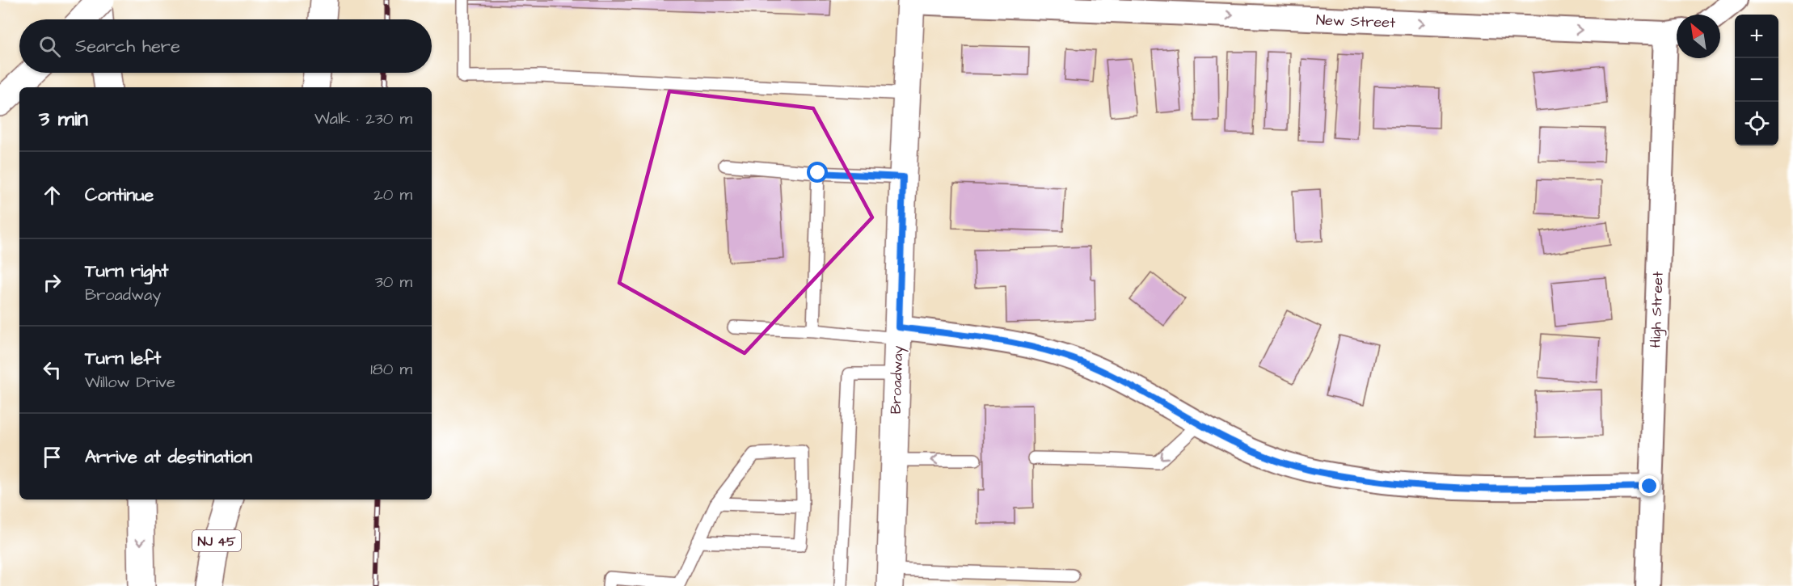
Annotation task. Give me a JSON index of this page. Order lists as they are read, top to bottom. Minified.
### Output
{"streets":{"main road":["Broadway","NJ 45"],"street":["New Street","High Street"]},"crossings":[["New Street","High Street"],["New Street","Broadway"]],"one_way":["New Street"],"north":"top left","page":{"map_buttons":["+","−"],"search":"Search here","heading":["3 min","Walk · 230 m"],"list":[["Continue","20 m"],["Turn right","Broadway","30 m"],["Turn left","Willow Drive","180 m"],"Arrive at destination"]}}
